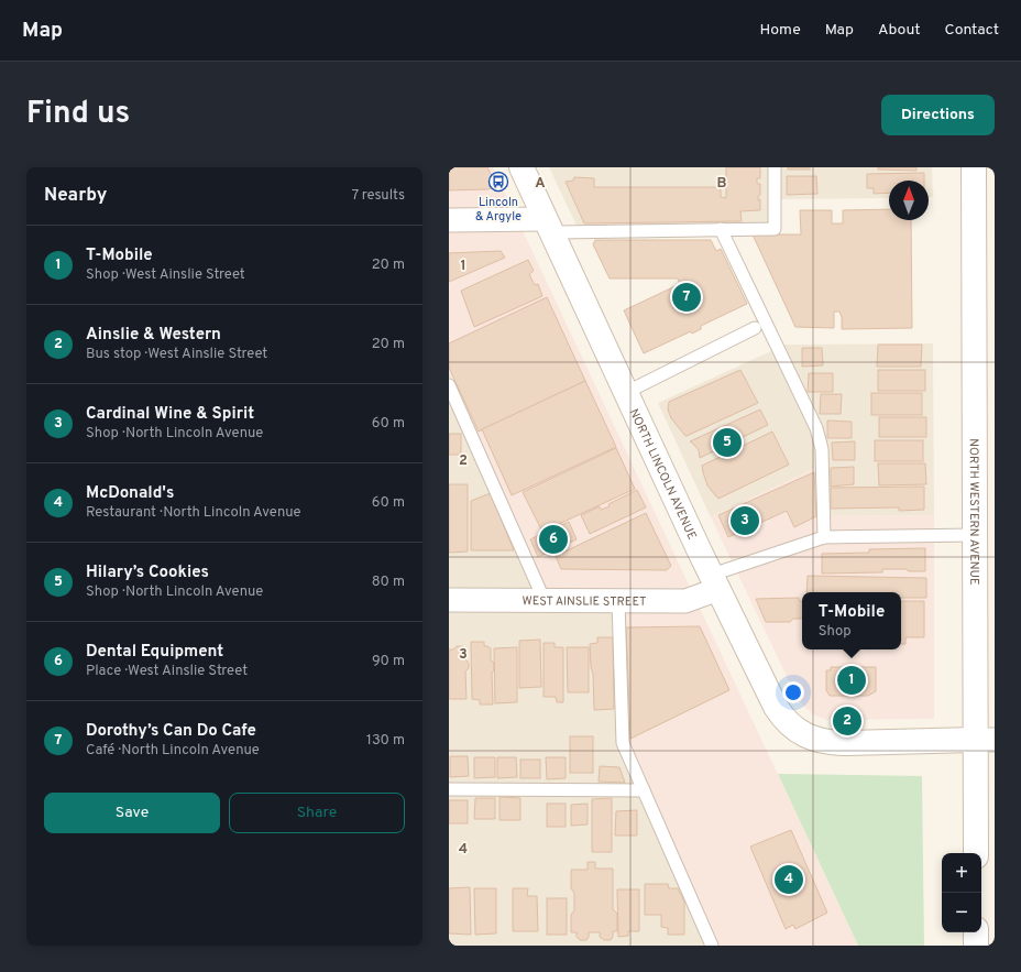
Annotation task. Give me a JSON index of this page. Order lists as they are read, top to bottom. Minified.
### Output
{"streets":{"main road":["NORTH LINCOLN AVENUE","NORTH WESTERN AVENUE"],"street":["WEST AINSLIE STREET"]},"crossings":[["NORTH LINCOLN AVENUE","NORTH WESTERN AVENUE"],["NORTH LINCOLN AVENUE","WEST AINSLIE STREET"]],"places":{"bus stop":["Lincoln & Argyle"]},"north":"top","page":{"header":"Map","nav":["Home","Map","About","Contact"],"title":"Find us","buttons":["Directions",["Save","Share"]],"heading":["Nearby","7 results"],"list":[{"mark":"1","name":"T-Mobile","note":"Shop · West Ainslie Street","value":"20 m"},{"mark":"2","name":"Ainslie & Western","note":"Bus stop · West Ainslie Street","value":"20 m"},{"mark":"3","name":"Cardinal Wine & Spirit","note":"Shop · North Lincoln Avenue","value":"60 m"},{"mark":"4","name":"McDonald's","note":"Restaurant · North Lincoln Avenue","value":"60 m"},{"mark":"5","name":"Hilary’s Cookies","note":"Shop · North Lincoln Avenue","value":"80 m"},{"mark":"6","name":"Dental Equipment","note":"Place · West Ainslie Street","value":"90 m"},{"mark":"7","name":"Dorothy’s Can Do Cafe","note":"Café · North Lincoln Avenue","value":"130 m"}],"pins":["7","5","3","6","1","2","4"],"popup":["T-Mobile","Shop"],"map_buttons":["+","−"]},"grid":{"columns":["A","B"],"rows":["1","2","3","4"]}}
